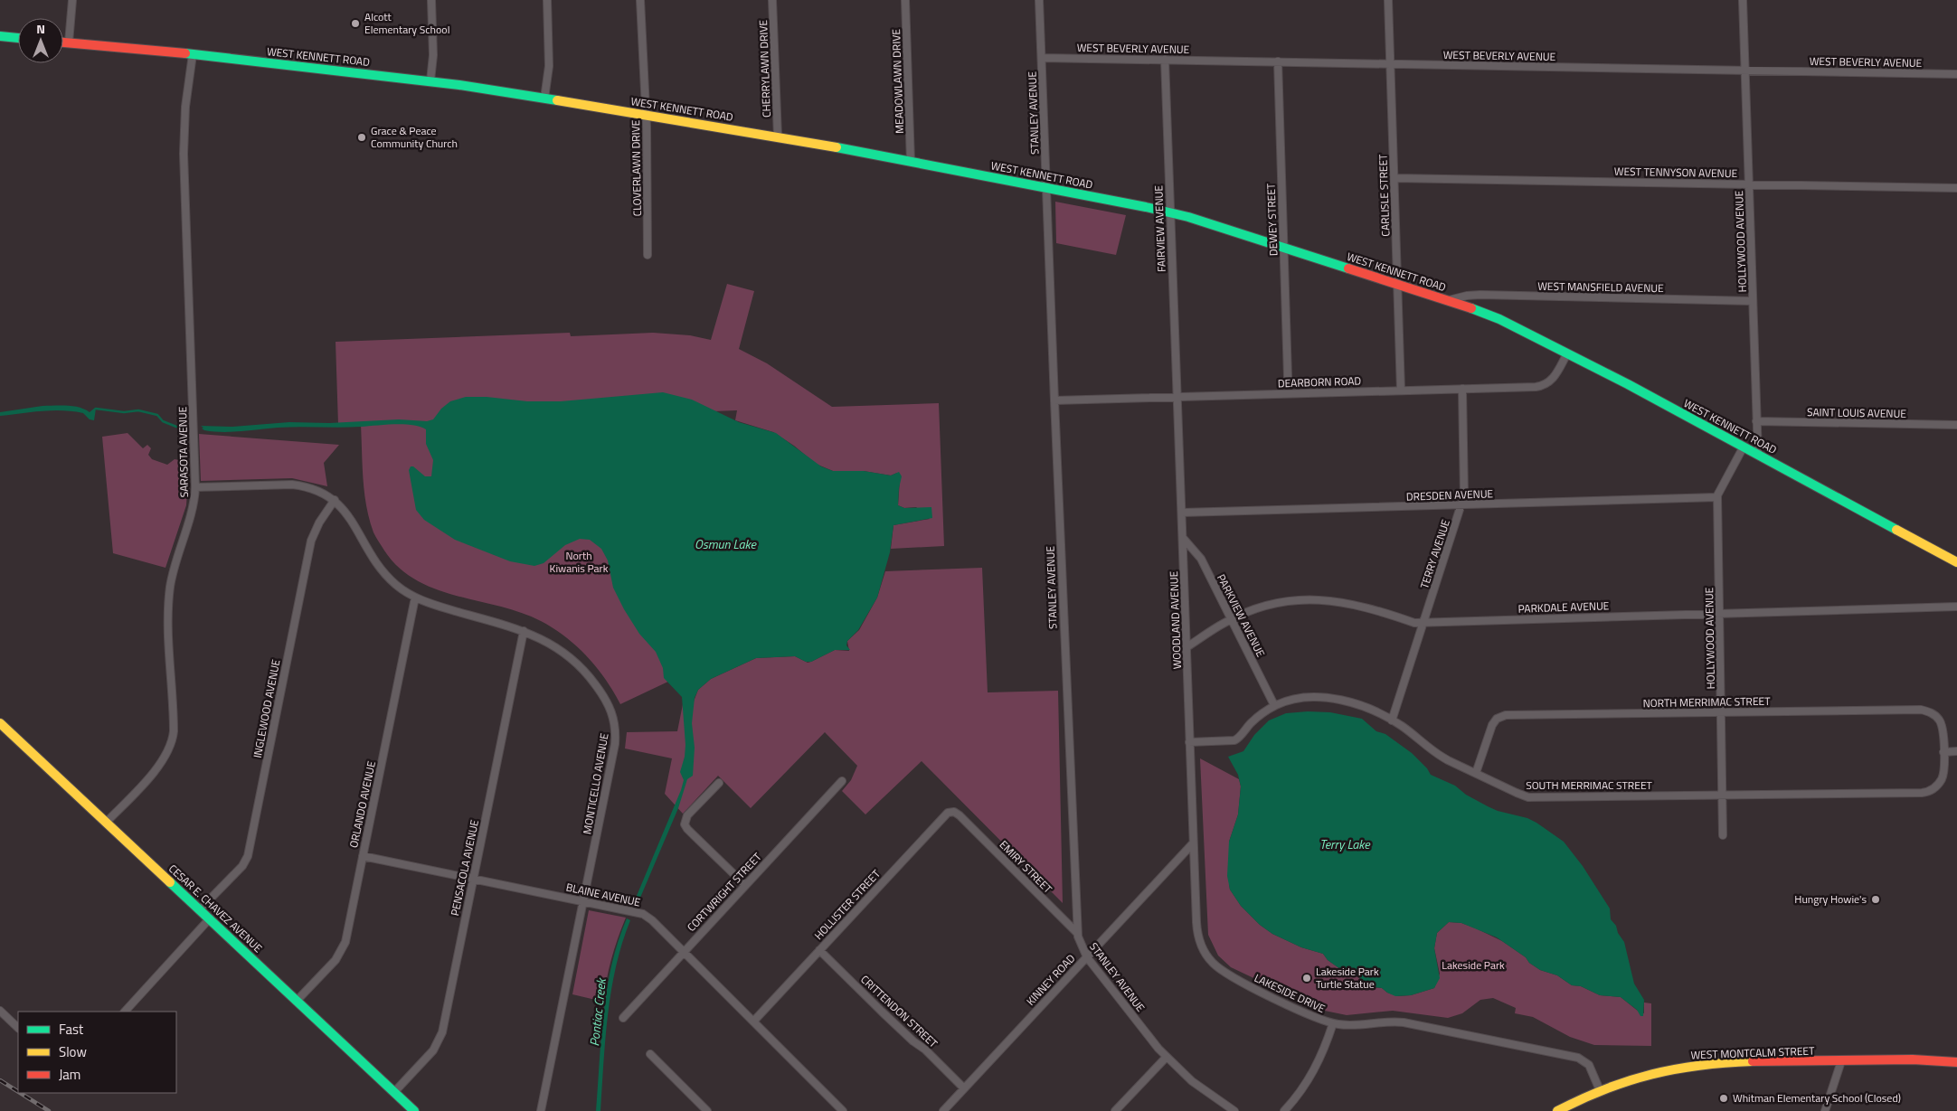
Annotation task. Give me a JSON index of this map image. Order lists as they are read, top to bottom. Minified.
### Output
{"streets":{"street":["WEST BEVERLY AVENUE","WEST KENNETT ROAD","CHERRYLAWN DRIVE","MEADOWLAWN DRIVE","STANLEY AVENUE","CLOVERLAWN DRIVE","WEST TENNYSON AVENUE","CARLISLE STREET","DEWEY STREET","FAIRVIEW AVENUE","HOLLYWOOD AVENUE","WEST MANSFIELD AVENUE","DEARBORN ROAD","SAINT LOUIS AVENUE","SARASOTA AVENUE","DRESDEN AVENUE","TERRY AVENUE","PARKDALE AVENUE","PARKVIEW AVENUE","WOODLAND AVENUE","NORTH MERRIMAC STREET","INGLEWOOD AVENUE","MONTICELLO AVENUE","SOUTH MERRIMAC STREET","ORLANDO AVENUE","EMIRY STREET","PENSACOLA AVENUE","CORTWRIGHT STREET","BLAINE AVENUE","HOLLISTER STREET","CESAR E. CHAVEZ AVENUE","KINNEY ROAD","LAKESIDE DRIVE","CRITTENDON STREET","WEST MONTCALM STREET"]},"crossings":[["WEST BEVERLY AVENUE","STANLEY AVENUE"],["WEST BEVERLY AVENUE","CARLISLE STREET"],["WEST BEVERLY AVENUE","DEWEY STREET"],["WEST BEVERLY AVENUE","FAIRVIEW AVENUE"],["WEST BEVERLY AVENUE","HOLLYWOOD AVENUE"],["WEST KENNETT ROAD","CHERRYLAWN DRIVE"],["WEST KENNETT ROAD","MEADOWLAWN DRIVE"],["WEST KENNETT ROAD","STANLEY AVENUE"],["WEST KENNETT ROAD","CLOVERLAWN DRIVE"],["WEST KENNETT ROAD","CARLISLE STREET"],["WEST KENNETT ROAD","DEWEY STREET"],["WEST KENNETT ROAD","FAIRVIEW AVENUE"],["WEST KENNETT ROAD","HOLLYWOOD AVENUE"],["WEST KENNETT ROAD","WEST MANSFIELD AVENUE"],["WEST KENNETT ROAD","DEARBORN ROAD"],["WEST KENNETT ROAD","SARASOTA AVENUE"],["STANLEY AVENUE","DEARBORN ROAD"],["STANLEY AVENUE","EMIRY STREET"],["STANLEY AVENUE","KINNEY ROAD"],["WEST TENNYSON AVENUE","CARLISLE STREET"],["WEST TENNYSON AVENUE","HOLLYWOOD AVENUE"],["CARLISLE STREET","DEARBORN ROAD"],["FAIRVIEW AVENUE","DEARBORN ROAD"],["FAIRVIEW AVENUE","WOODLAND AVENUE"],["HOLLYWOOD AVENUE","WEST MANSFIELD AVENUE"],["HOLLYWOOD AVENUE","SAINT LOUIS AVENUE"],["HOLLYWOOD AVENUE","DRESDEN AVENUE"],["HOLLYWOOD AVENUE","PARKDALE AVENUE"],["HOLLYWOOD AVENUE","NORTH MERRIMAC STREET"],["HOLLYWOOD AVENUE","SOUTH MERRIMAC STREET"],["DEARBORN ROAD","TERRY AVENUE"],["DEARBORN ROAD","WOODLAND AVENUE"],["SARASOTA AVENUE","MONTICELLO AVENUE"],["SARASOTA AVENUE","CESAR E. CHAVEZ AVENUE"],["DRESDEN AVENUE","TERRY AVENUE"],["DRESDEN AVENUE","WOODLAND AVENUE"],["TERRY AVENUE","PARKDALE AVENUE"],["TERRY AVENUE","SOUTH MERRIMAC STREET"],["PARKDALE AVENUE","PARKVIEW AVENUE"],["PARKDALE AVENUE","WOODLAND AVENUE"],["PARKVIEW AVENUE","WOODLAND AVENUE"],["PARKVIEW AVENUE","SOUTH MERRIMAC STREET"],["WOODLAND AVENUE","SOUTH MERRIMAC STREET"],["WOODLAND AVENUE","KINNEY ROAD"],["WOODLAND AVENUE","LAKESIDE DRIVE"],["NORTH MERRIMAC STREET","SOUTH MERRIMAC STREET"],["INGLEWOOD AVENUE","MONTICELLO AVENUE"],["INGLEWOOD AVENUE","CESAR E. CHAVEZ AVENUE"],["MONTICELLO AVENUE","ORLANDO AVENUE"],["MONTICELLO AVENUE","PENSACOLA AVENUE"],["MONTICELLO AVENUE","BLAINE AVENUE"],["ORLANDO AVENUE","BLAINE AVENUE"],["ORLANDO AVENUE","CESAR E. CHAVEZ AVENUE"],["EMIRY STREET","HOLLISTER STREET"],["PENSACOLA AVENUE","BLAINE AVENUE"],["PENSACOLA AVENUE","CESAR E. CHAVEZ AVENUE"],["CORTWRIGHT STREET","BLAINE AVENUE"],["BLAINE AVENUE","HOLLISTER STREET"],["HOLLISTER STREET","CRITTENDON STREET"],["KINNEY ROAD","LAKESIDE DRIVE"],["KINNEY ROAD","CRITTENDON STREET"],["LAKESIDE DRIVE","WEST MONTCALM STREET"]],"water":["Osmun Lake","Terry Lake","Pontiac Creek"],"parks":["North Kiwanis Park","Lakeside Park"],"places":["Alcott Elementary School","Grace & Peace Community Church","Hungry Howie's","Lakeside Park Turtle Statue","Whitman Elementary School (Closed)"],"legend":["Fast","Slow","Jam"],"north":"top"}
